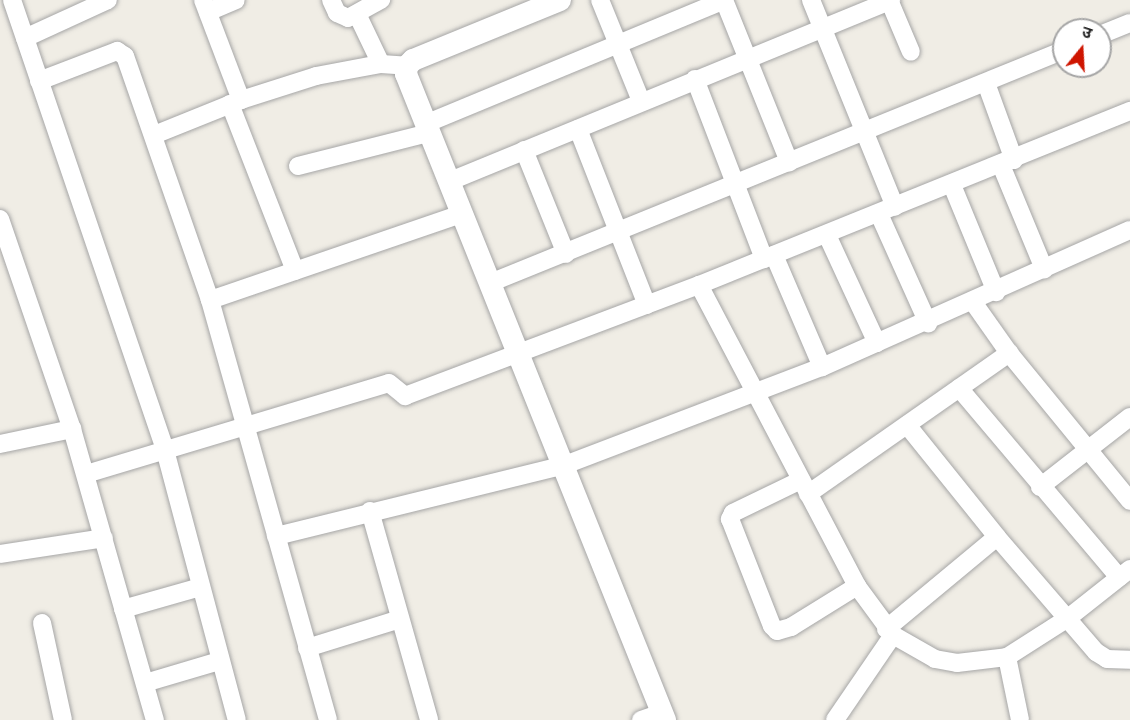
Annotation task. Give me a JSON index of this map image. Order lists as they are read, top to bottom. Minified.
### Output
{"north":"top"}
